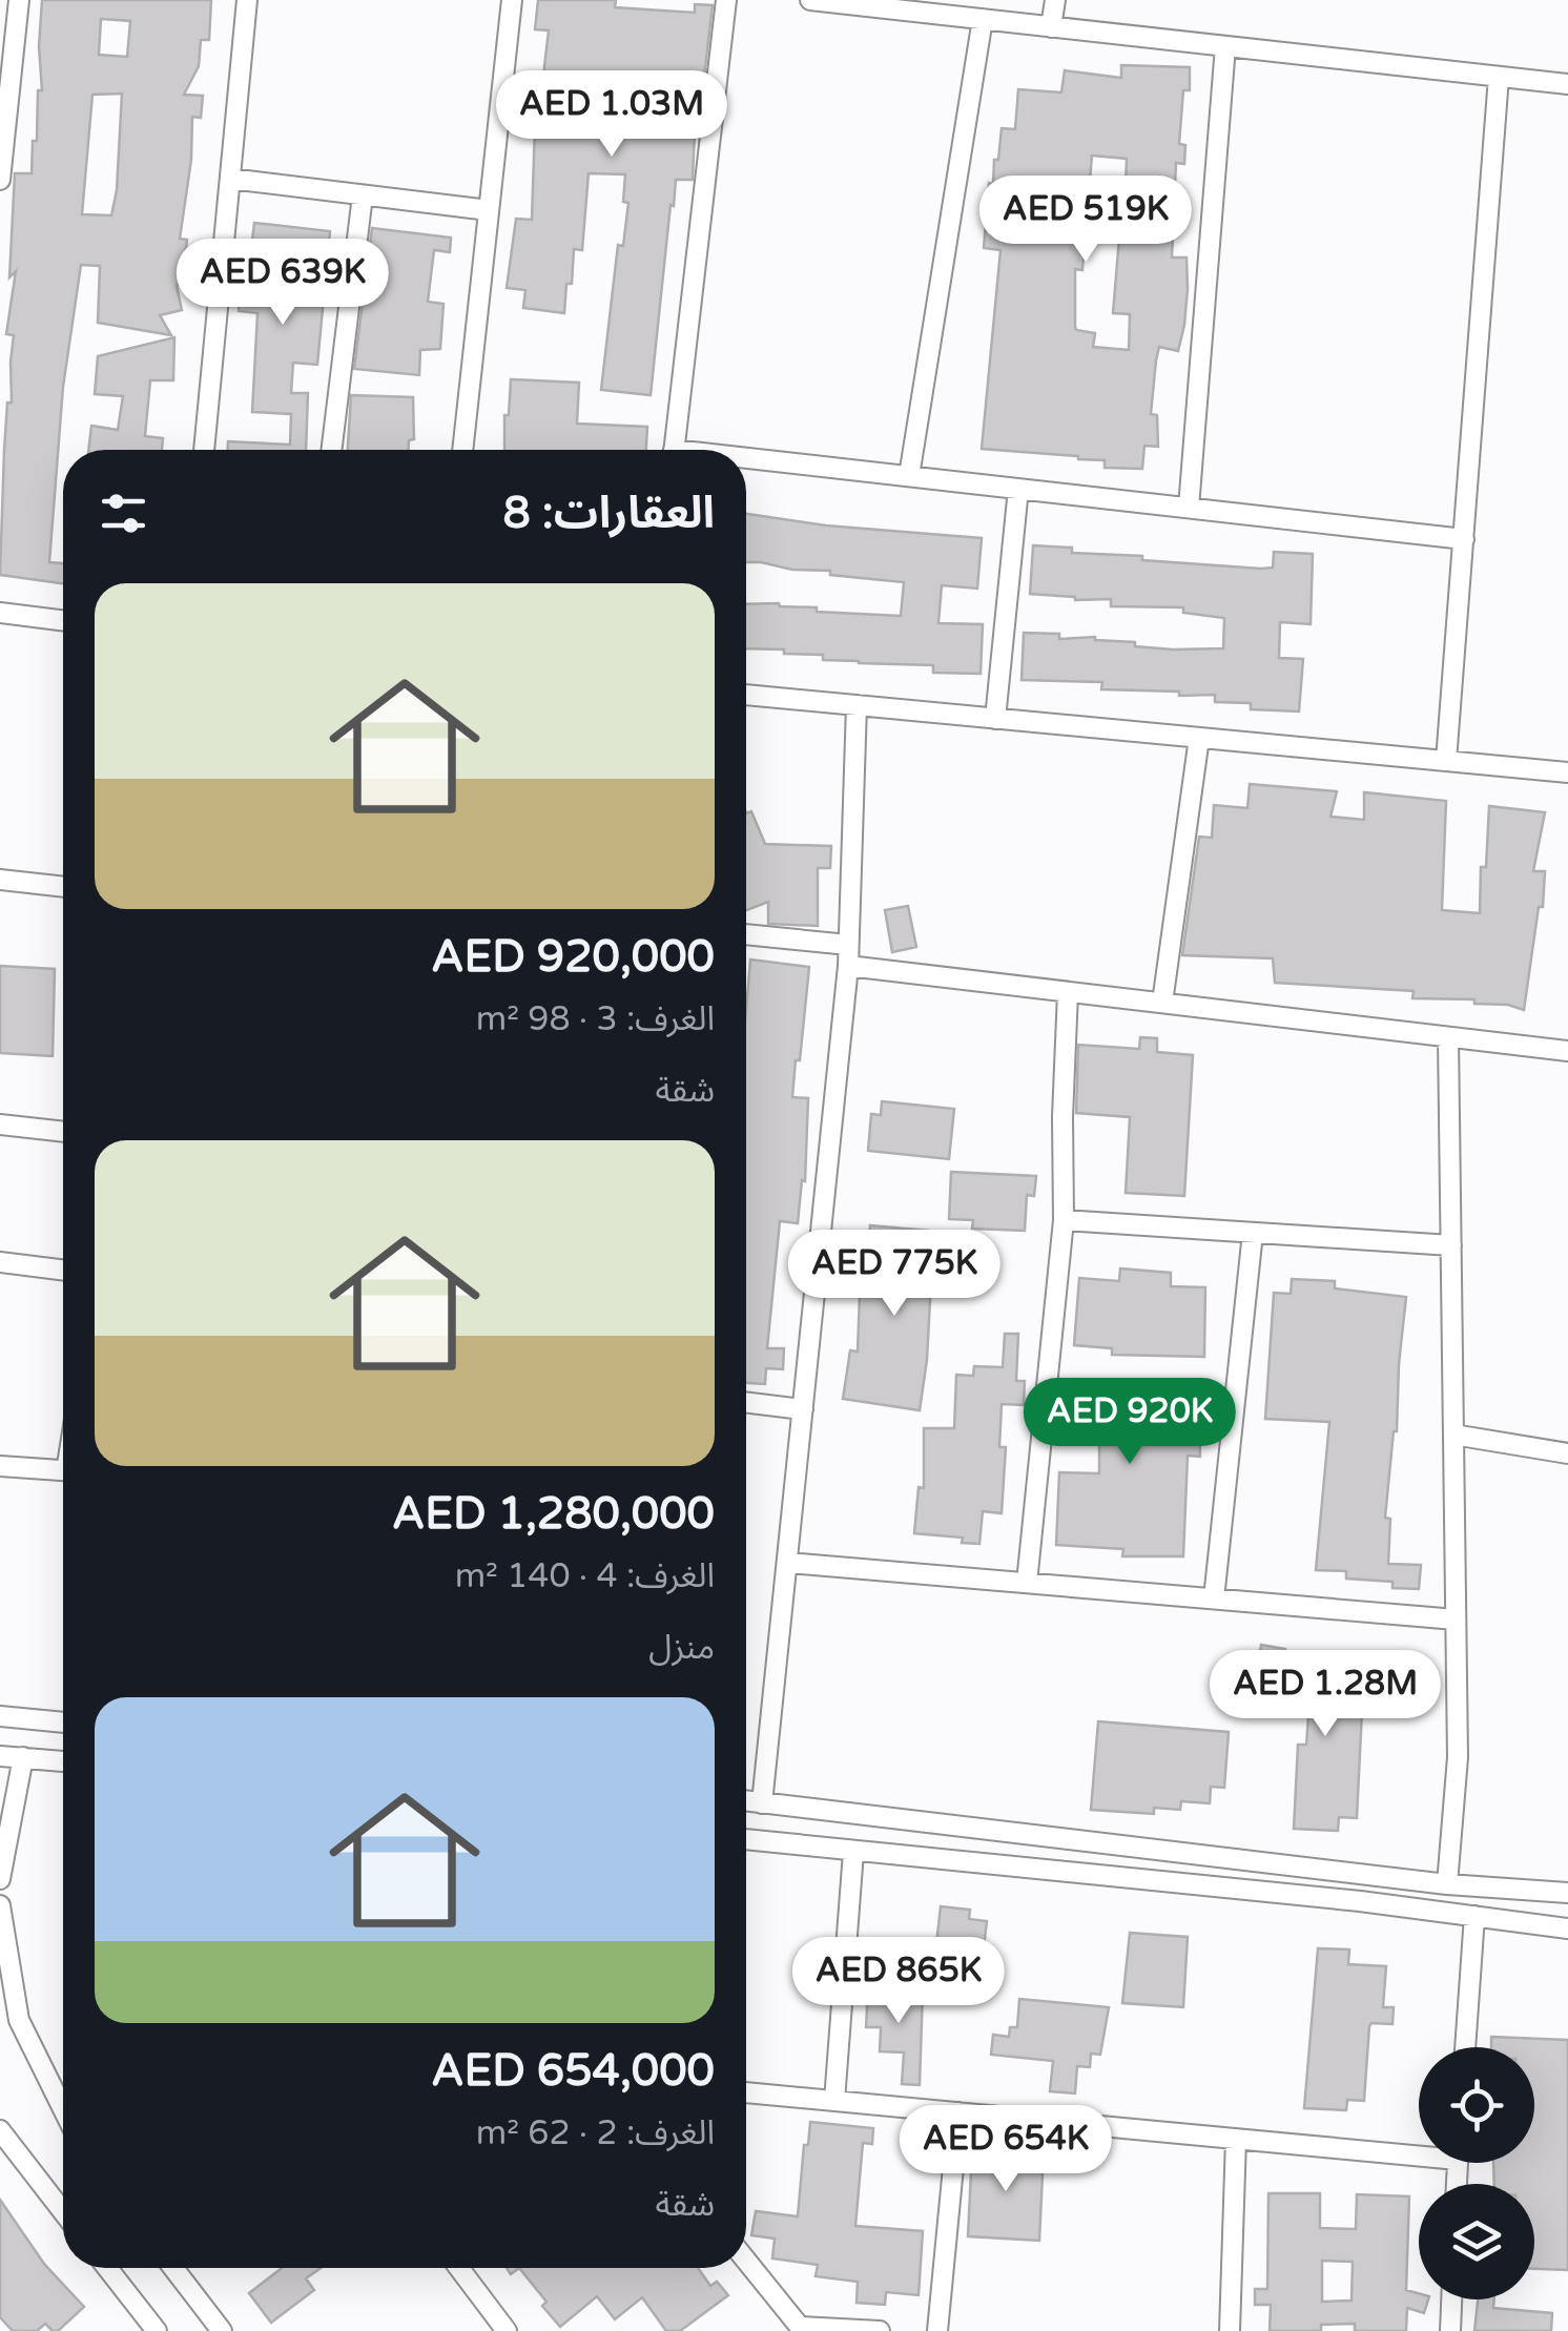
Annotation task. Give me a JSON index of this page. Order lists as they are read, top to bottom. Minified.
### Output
{"page":{"price":["AED 1.03M","AED 519K","AED 639K","AED 775K","AED 920K","AED 1.28M","AED 865K","AED 654K"],"heading":"العقارات: 8","list":[{"name":"AED 920,000","note":"الغرف: 3 · 98 m² · شقة"},{"name":"AED 1,280,000","note":"الغرف: 4 · 140 m² · منزل"},{"name":"AED 654,000","note":"الغرف: 2 · 62 m² · شقة"}]}}
